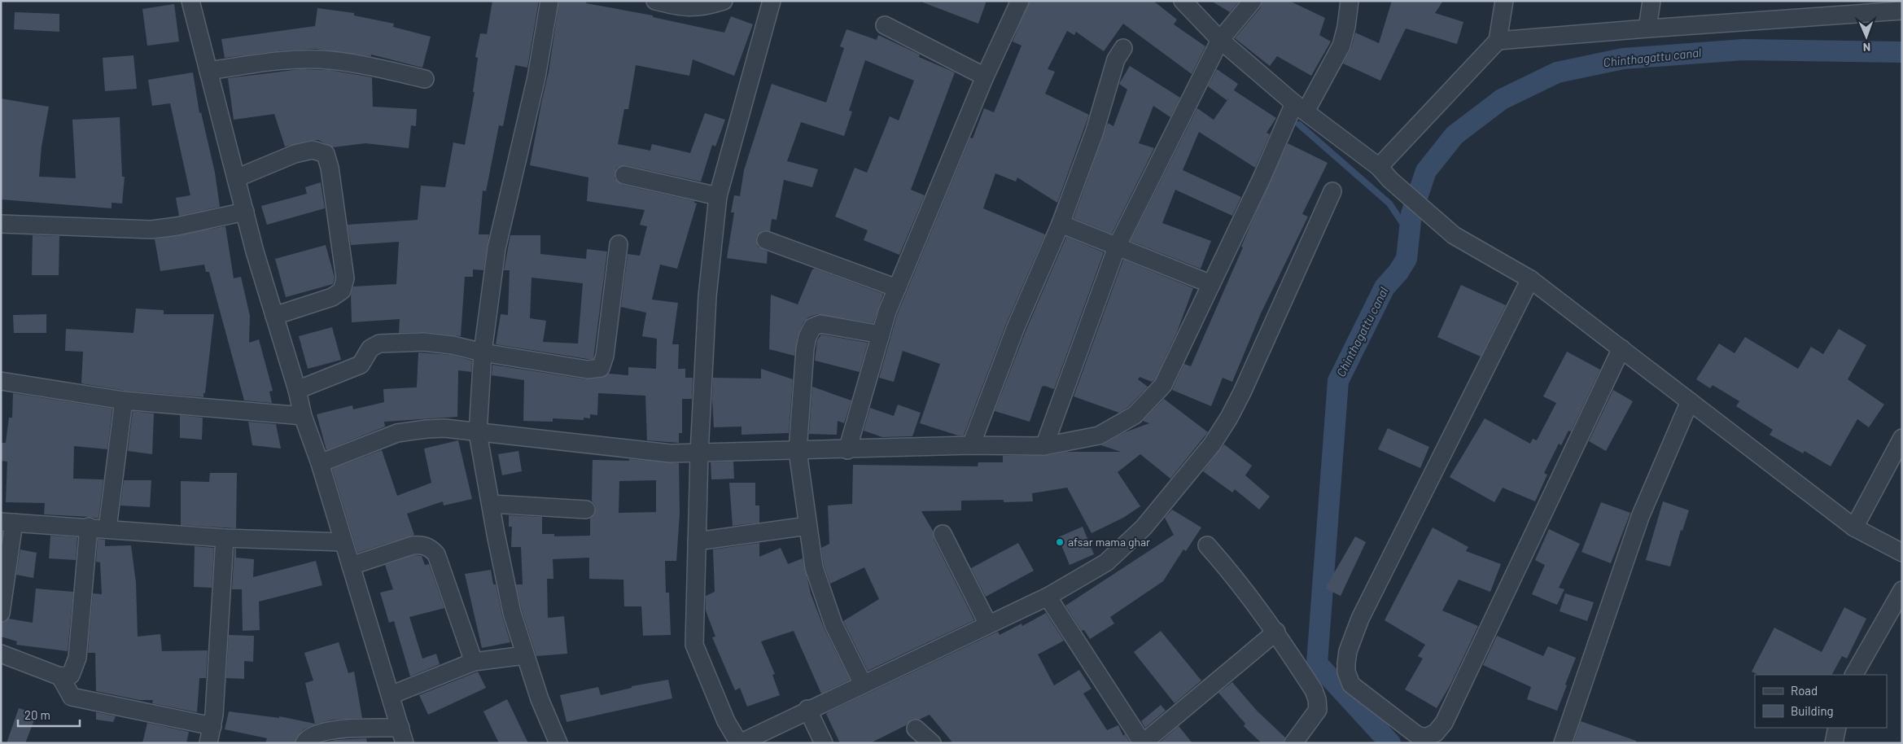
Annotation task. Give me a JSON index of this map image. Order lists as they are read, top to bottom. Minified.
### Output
{"water":["Chinthagattu canal"],"places":["afsar mama ghar"],"legend":["Road","Building"],"scale_bar":"20 m","north":"bottom"}
